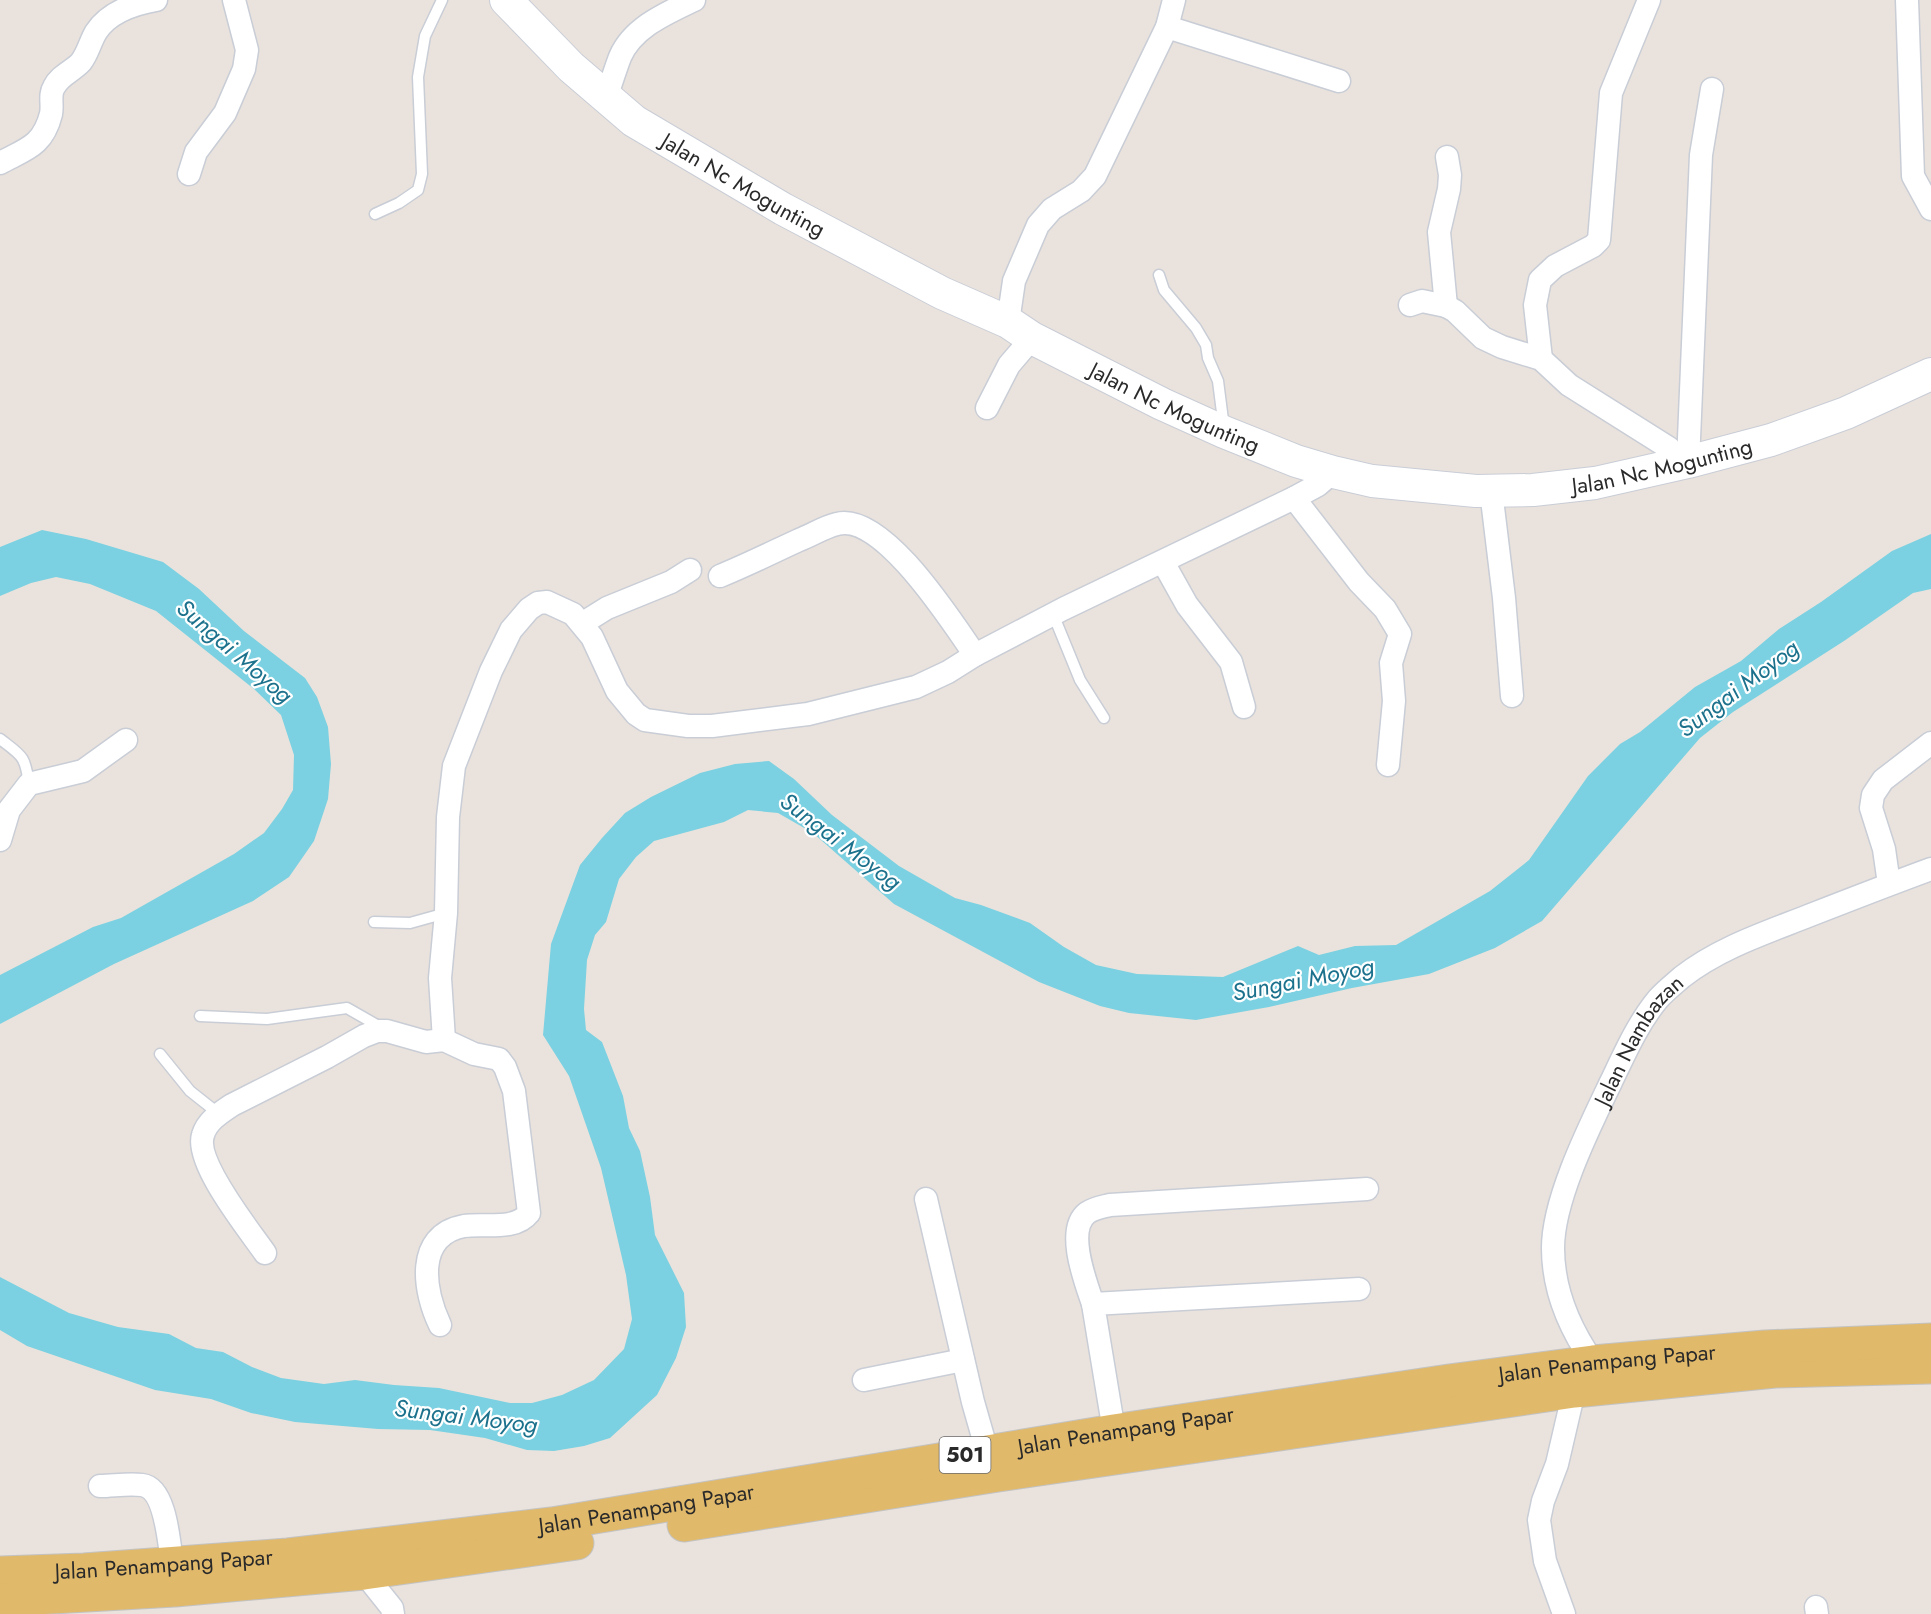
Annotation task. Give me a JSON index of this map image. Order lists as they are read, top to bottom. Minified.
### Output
{"streets":{"main road":["Jalan Penampang Papar","501"],"street":["Jalan Nc Mogunting","Jalan Nambazan"]},"crossings":[["Jalan Nambazan","Jalan Penampang Papar"]],"water":["Sungai Moyog"]}
